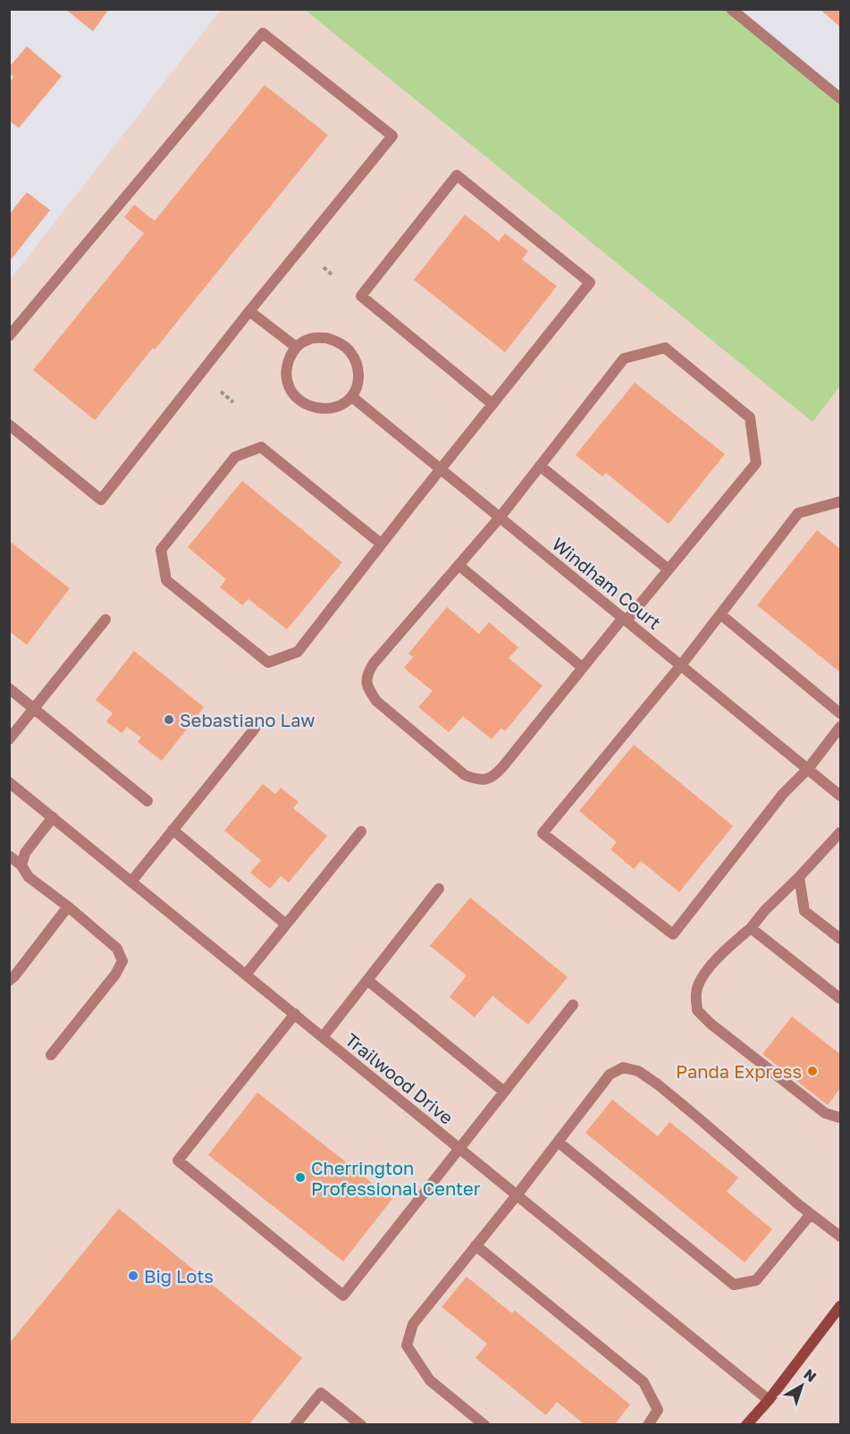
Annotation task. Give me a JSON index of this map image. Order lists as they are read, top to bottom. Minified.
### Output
{"streets":{"street":["Windham Court","Trailwood Drive"]},"places":["Sebastiano Law","Panda Express","Cherrington Professional Center","Big Lots"],"north":"top right"}
